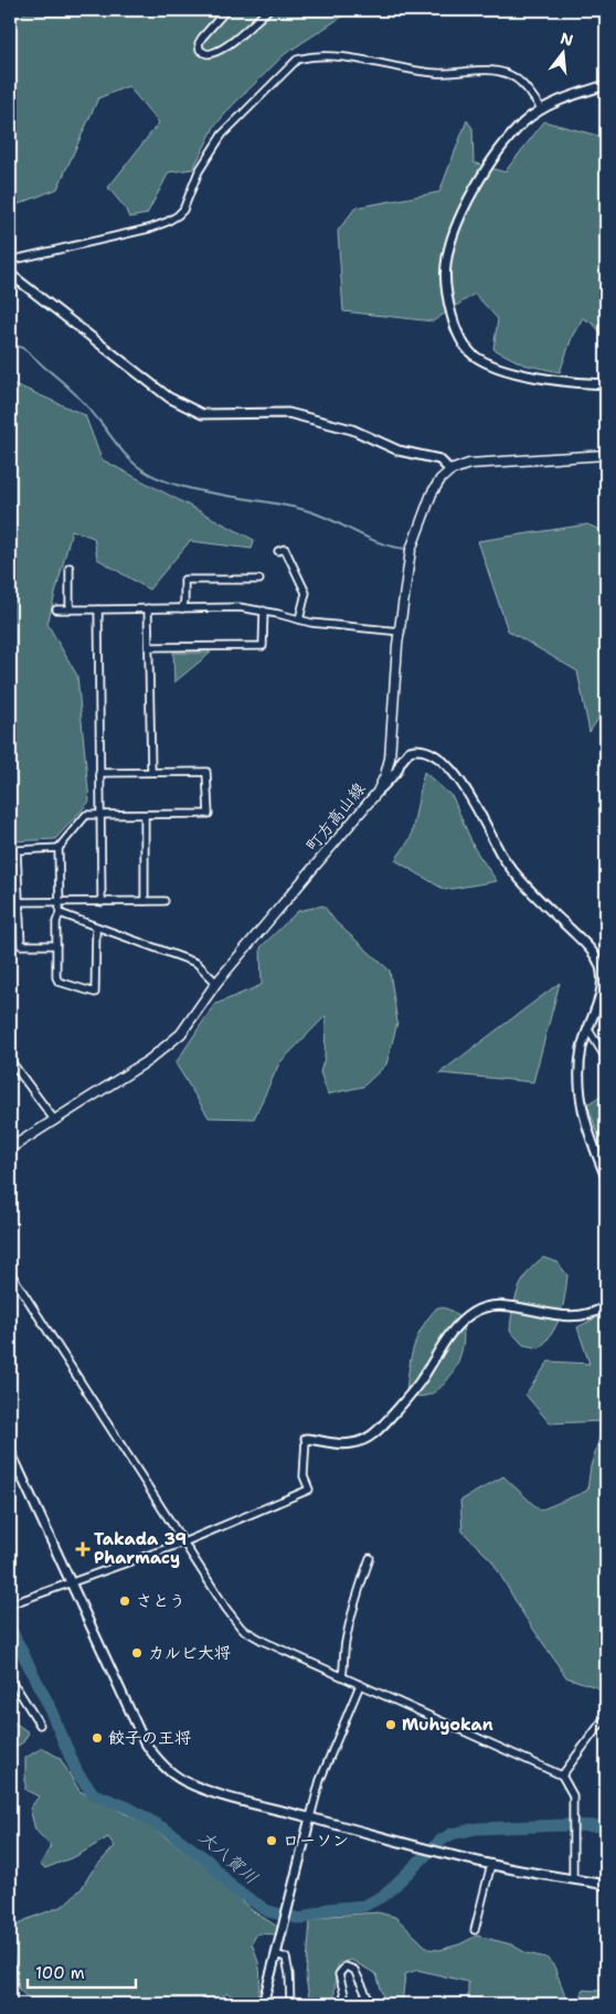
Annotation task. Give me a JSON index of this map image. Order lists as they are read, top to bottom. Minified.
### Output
{"streets":{"main road":["町方高山線"]},"water":["大八賀川"],"places":{"health":["Takada 39 Pharmacy"],"other":["さとう","カルビ大将","Muhyokan","餃子の王将","ローソン"]},"scale_bar":"100 m","north":"top"}
